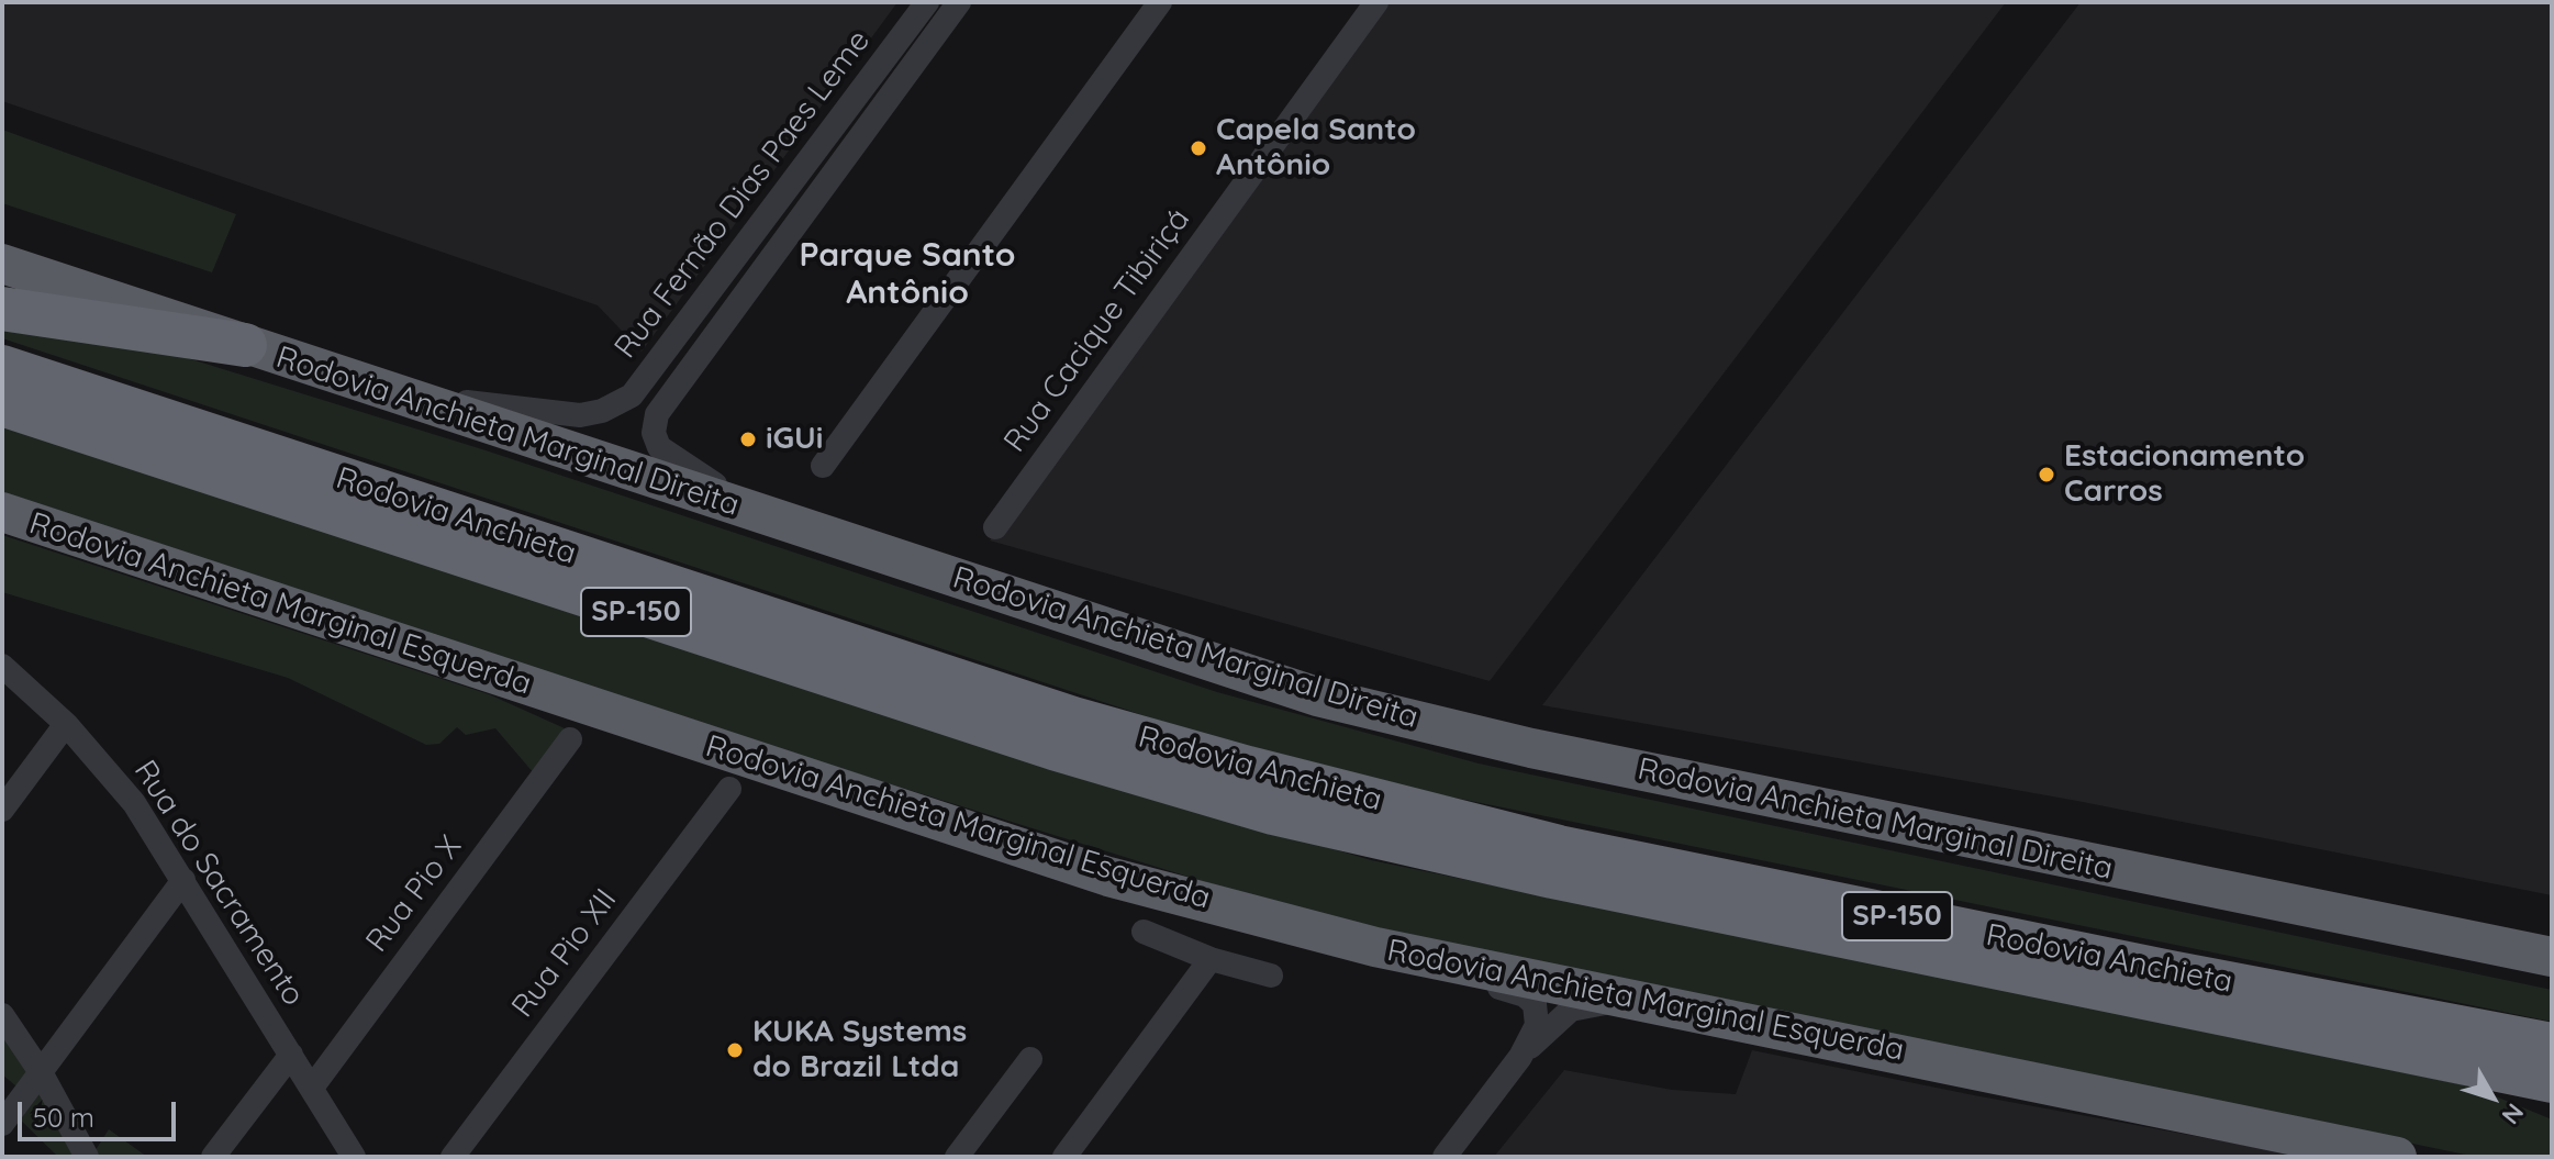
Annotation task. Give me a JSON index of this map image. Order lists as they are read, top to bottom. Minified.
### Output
{"streets":{"highway":["Rodovia Anchieta Marginal Direita","Rodovia Anchieta","Rodovia Anchieta Marginal Esquerda","SP-150"],"street":["Rua Fernão Dias Paes Leme","Rua Cacique Tibiriçá","Rua do Sacramento","Rua Pio X","Rua Pio XII"]},"crossings":[["Rua Fernão Dias Paes Leme","Rodovia Anchieta Marginal Direita"],["Rua do Sacramento","Rua Pio X"]],"districts":["Parque Santo Antônio"],"places":["Capela Santo Antônio","iGUi","Estacionamento Carros","KUKA Systems do Brazil Ltda"],"scale_bar":"50 m","north":"bottom right"}
